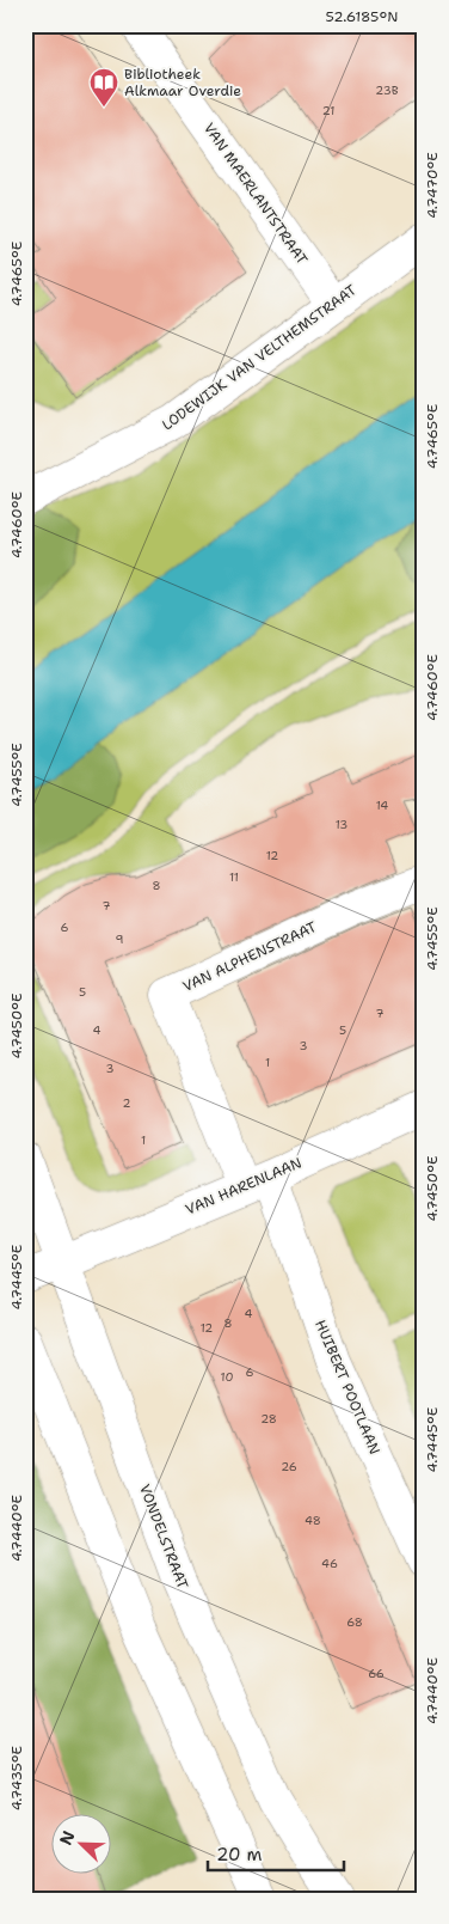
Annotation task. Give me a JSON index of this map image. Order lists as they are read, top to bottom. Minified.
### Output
{"streets":{"street":["VAN MAERLANTSTRAAT","LODEWIJK VAN VELTHEMSTRAAT","VAN ALPHENSTRAAT","VAN HARENLAAN","HUIBERT POOTLAAN","VONDELSTRAAT"]},"crossings":[["VAN MAERLANTSTRAAT","LODEWIJK VAN VELTHEMSTRAAT"],["VAN ALPHENSTRAAT","VAN HARENLAAN"],["VAN ALPHENSTRAAT","HUIBERT POOTLAAN"],["VAN HARENLAAN","HUIBERT POOTLAAN"],["VAN HARENLAAN","VONDELSTRAAT"]],"places":{"library":["Bibliotheek Alkmaar Overdie"]},"house_numbers":["23B","21","14","13","12","11","8","7","6","9","5","7","4","5","3","1","3","2","1","4","8","12","6","10","28","26","48","46","68","66"],"scale_bar":"20 m","north":"top left","coordinates":["52.6185°N","4.7470°E","4.7465°E","4.7460°E","4.7455°E","4.7450°E","4.7445°E","4.7440°E","4.7435°E"]}
